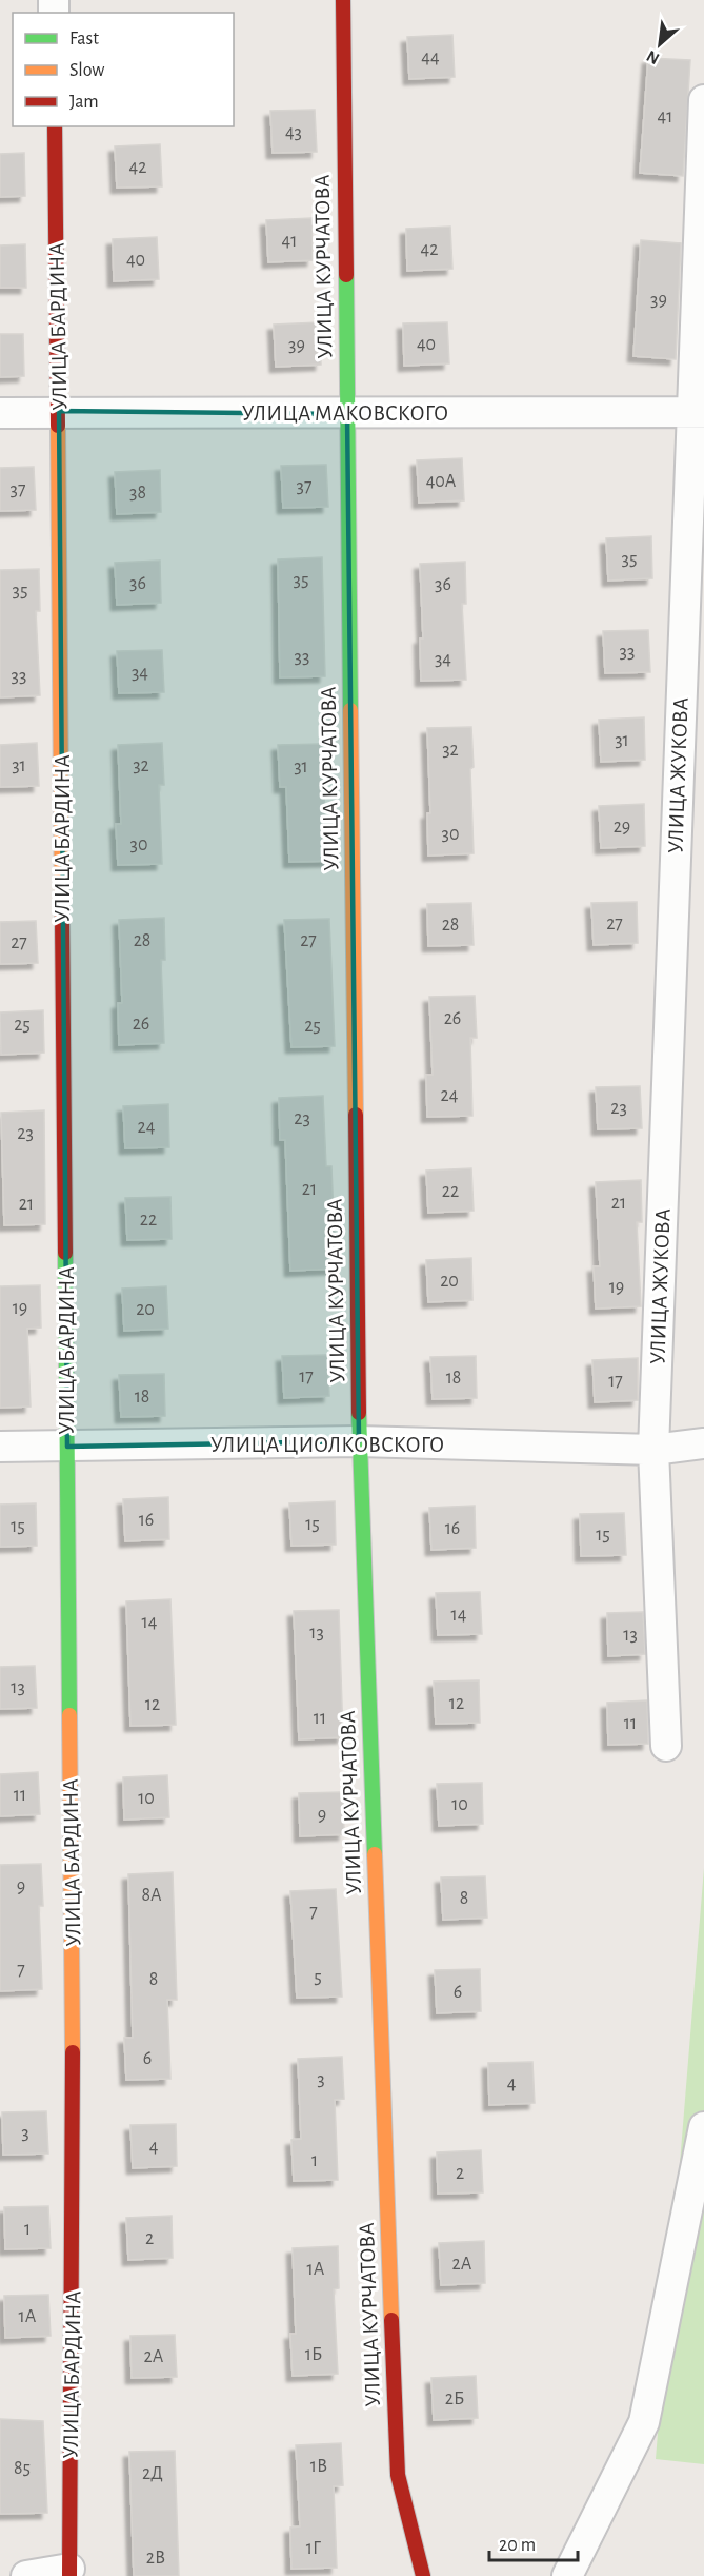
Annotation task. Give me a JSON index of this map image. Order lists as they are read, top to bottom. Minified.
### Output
{"streets":{"street":["УЛИЦА КУРЧАТОВА","УЛИЦА БАРДИНА","УЛИЦА МАКОВСКОГО","УЛИЦА ЖУКОВА","УЛИЦА ЦИОЛКОВСКОГО"]},"crossings":[["УЛИЦА КУРЧАТОВА","УЛИЦА МАКОВСКОГО"],["УЛИЦА КУРЧАТОВА","УЛИЦА ЦИОЛКОВСКОГО"],["УЛИЦА БАРДИНА","УЛИЦА МАКОВСКОГО"],["УЛИЦА БАРДИНА","УЛИЦА ЦИОЛКОВСКОГО"],["УЛИЦА МАКОВСКОГО","УЛИЦА ЖУКОВА"],["УЛИЦА ЖУКОВА","УЛИЦА ЦИОЛКОВСКОГО"]],"house_numbers":["44","41","43","42","41","42","40","39","40","39","40А","37","37","38","35","35","36","36","35","33","33","34","34","33","31","32","31","32","31","29","30","30","27","28","28","27","27","26","26","25","25","24","23","23","24","23","21","22","21","21","22","20","19","19","20","17","18","17","18","16","15","15","16","15","14","14","13","13","13","12","12","11","11","11","10","10","9","9","8А","8","7","7","5","8","6","6","3","4","3","4","1","2","1","2","2А","1А","1А","1Б","2А","2Б","1В","85","2Д","1Г","2В"],"legend":["Fast","Slow","Jam"],"scale_bar":"20 m","north":"bottom left"}
